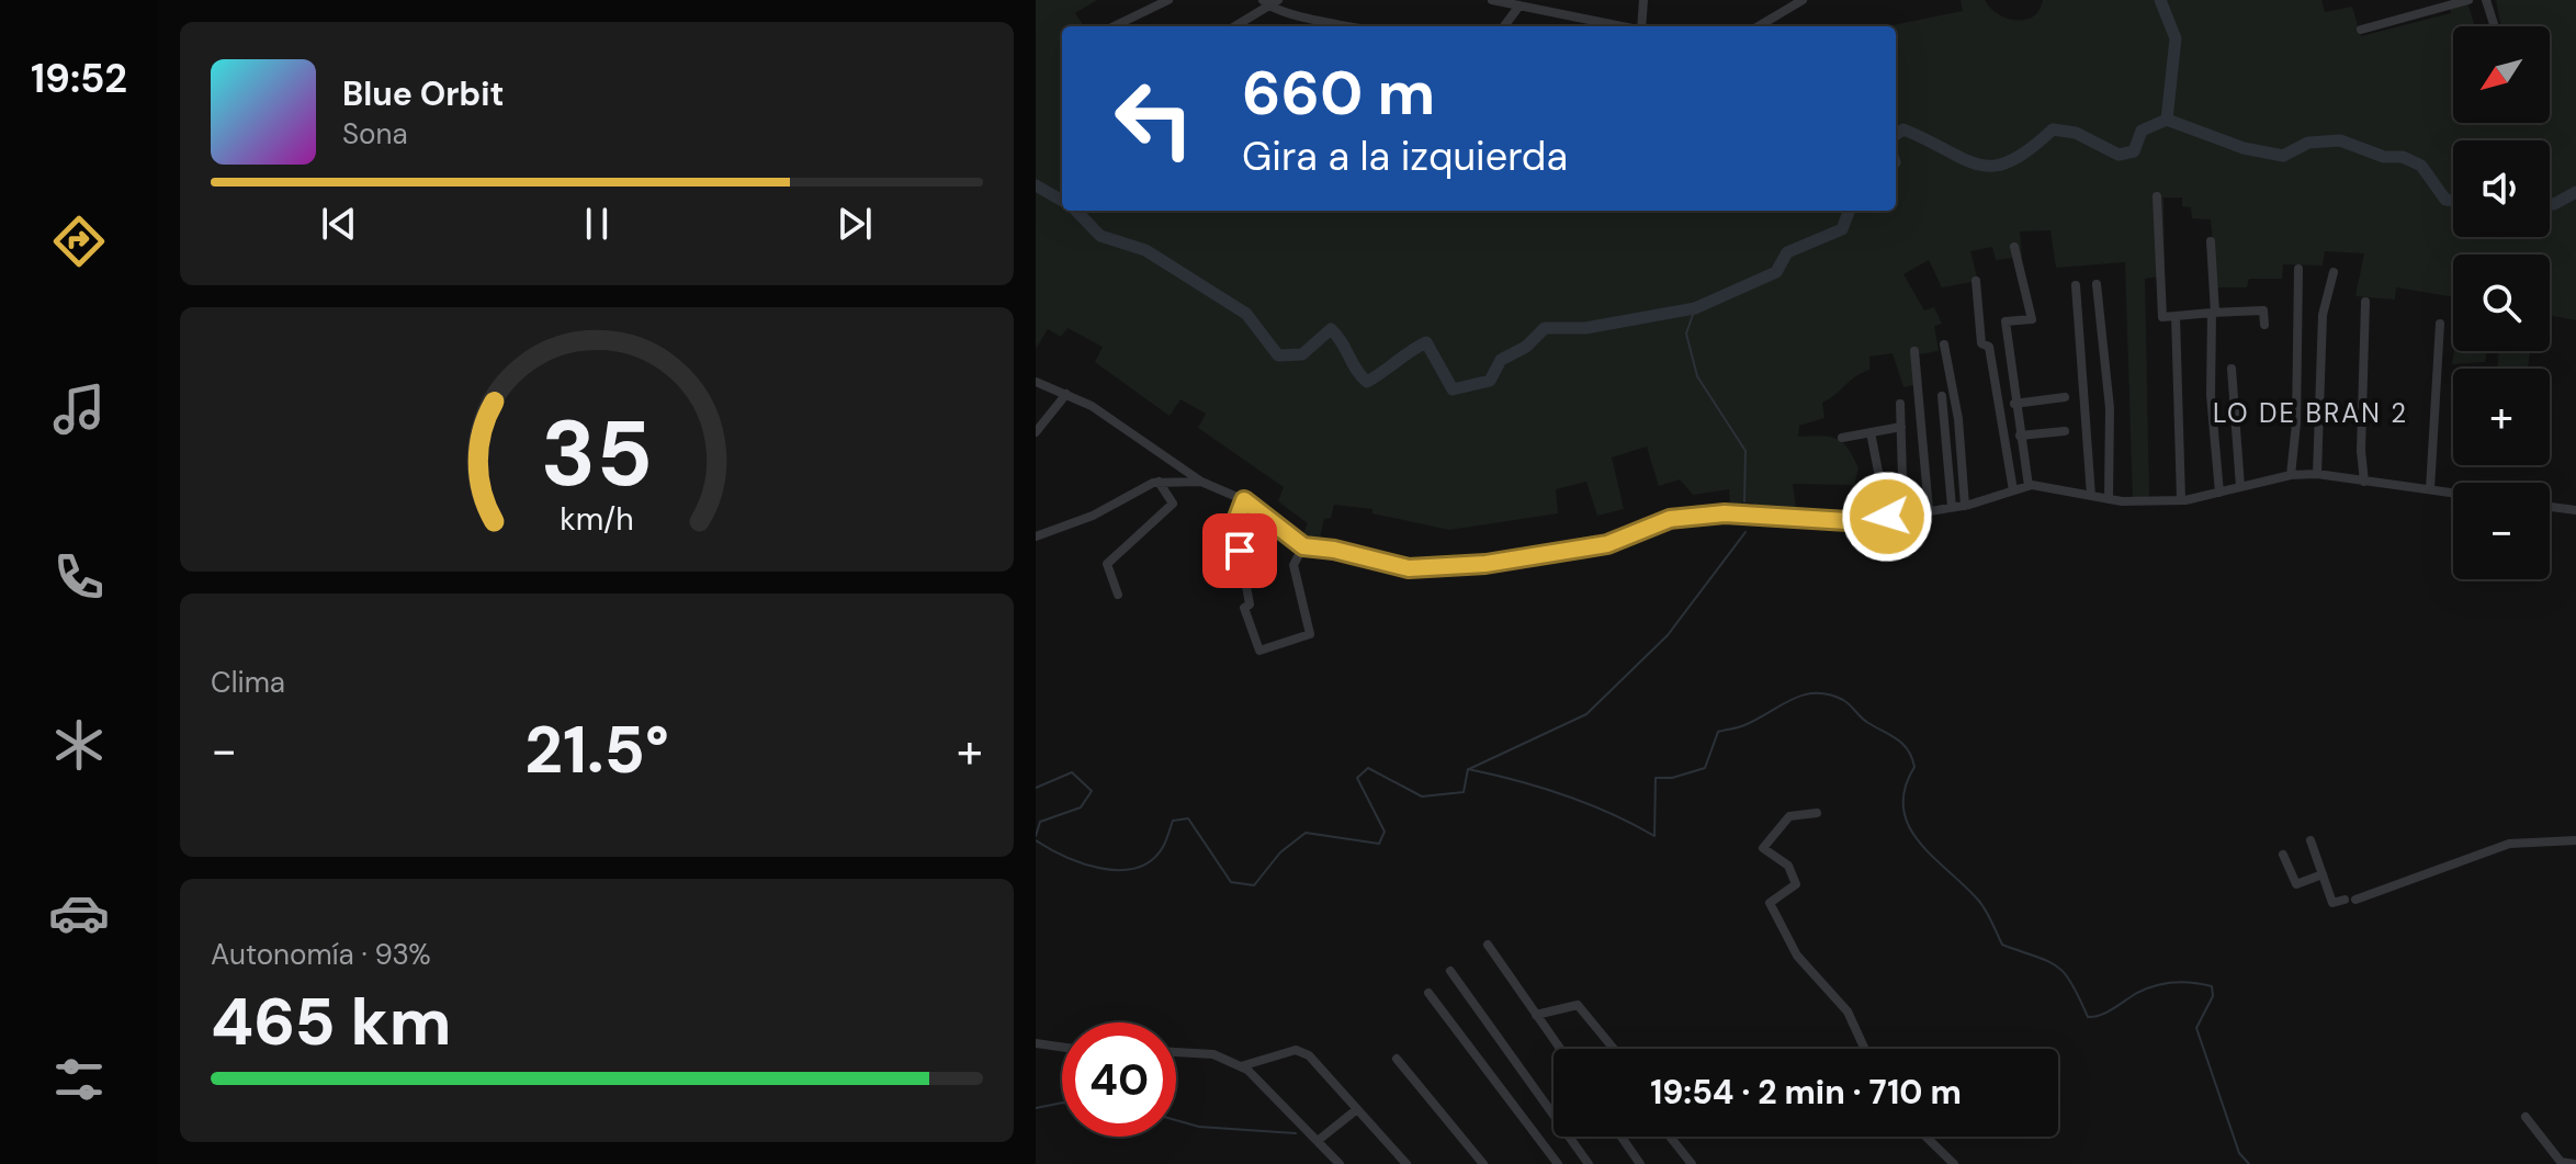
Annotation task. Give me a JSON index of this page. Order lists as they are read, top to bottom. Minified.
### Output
{"districts":["LO DE BRAN 2"],"north":"bottom left","page":{"tabs":"19:52","map_buttons":["+","−"],"turn":["660 m","Gira a la izquierda"],"song":["Blue Orbit","Sona"],"tile":["Clima",["Autonomía · 93%","465 km"]],"heat":["−","21.5°","+"],"limit":"40","trip":"19:54 · 2 min · 710 m","gauge":["35","km/h"]}}
